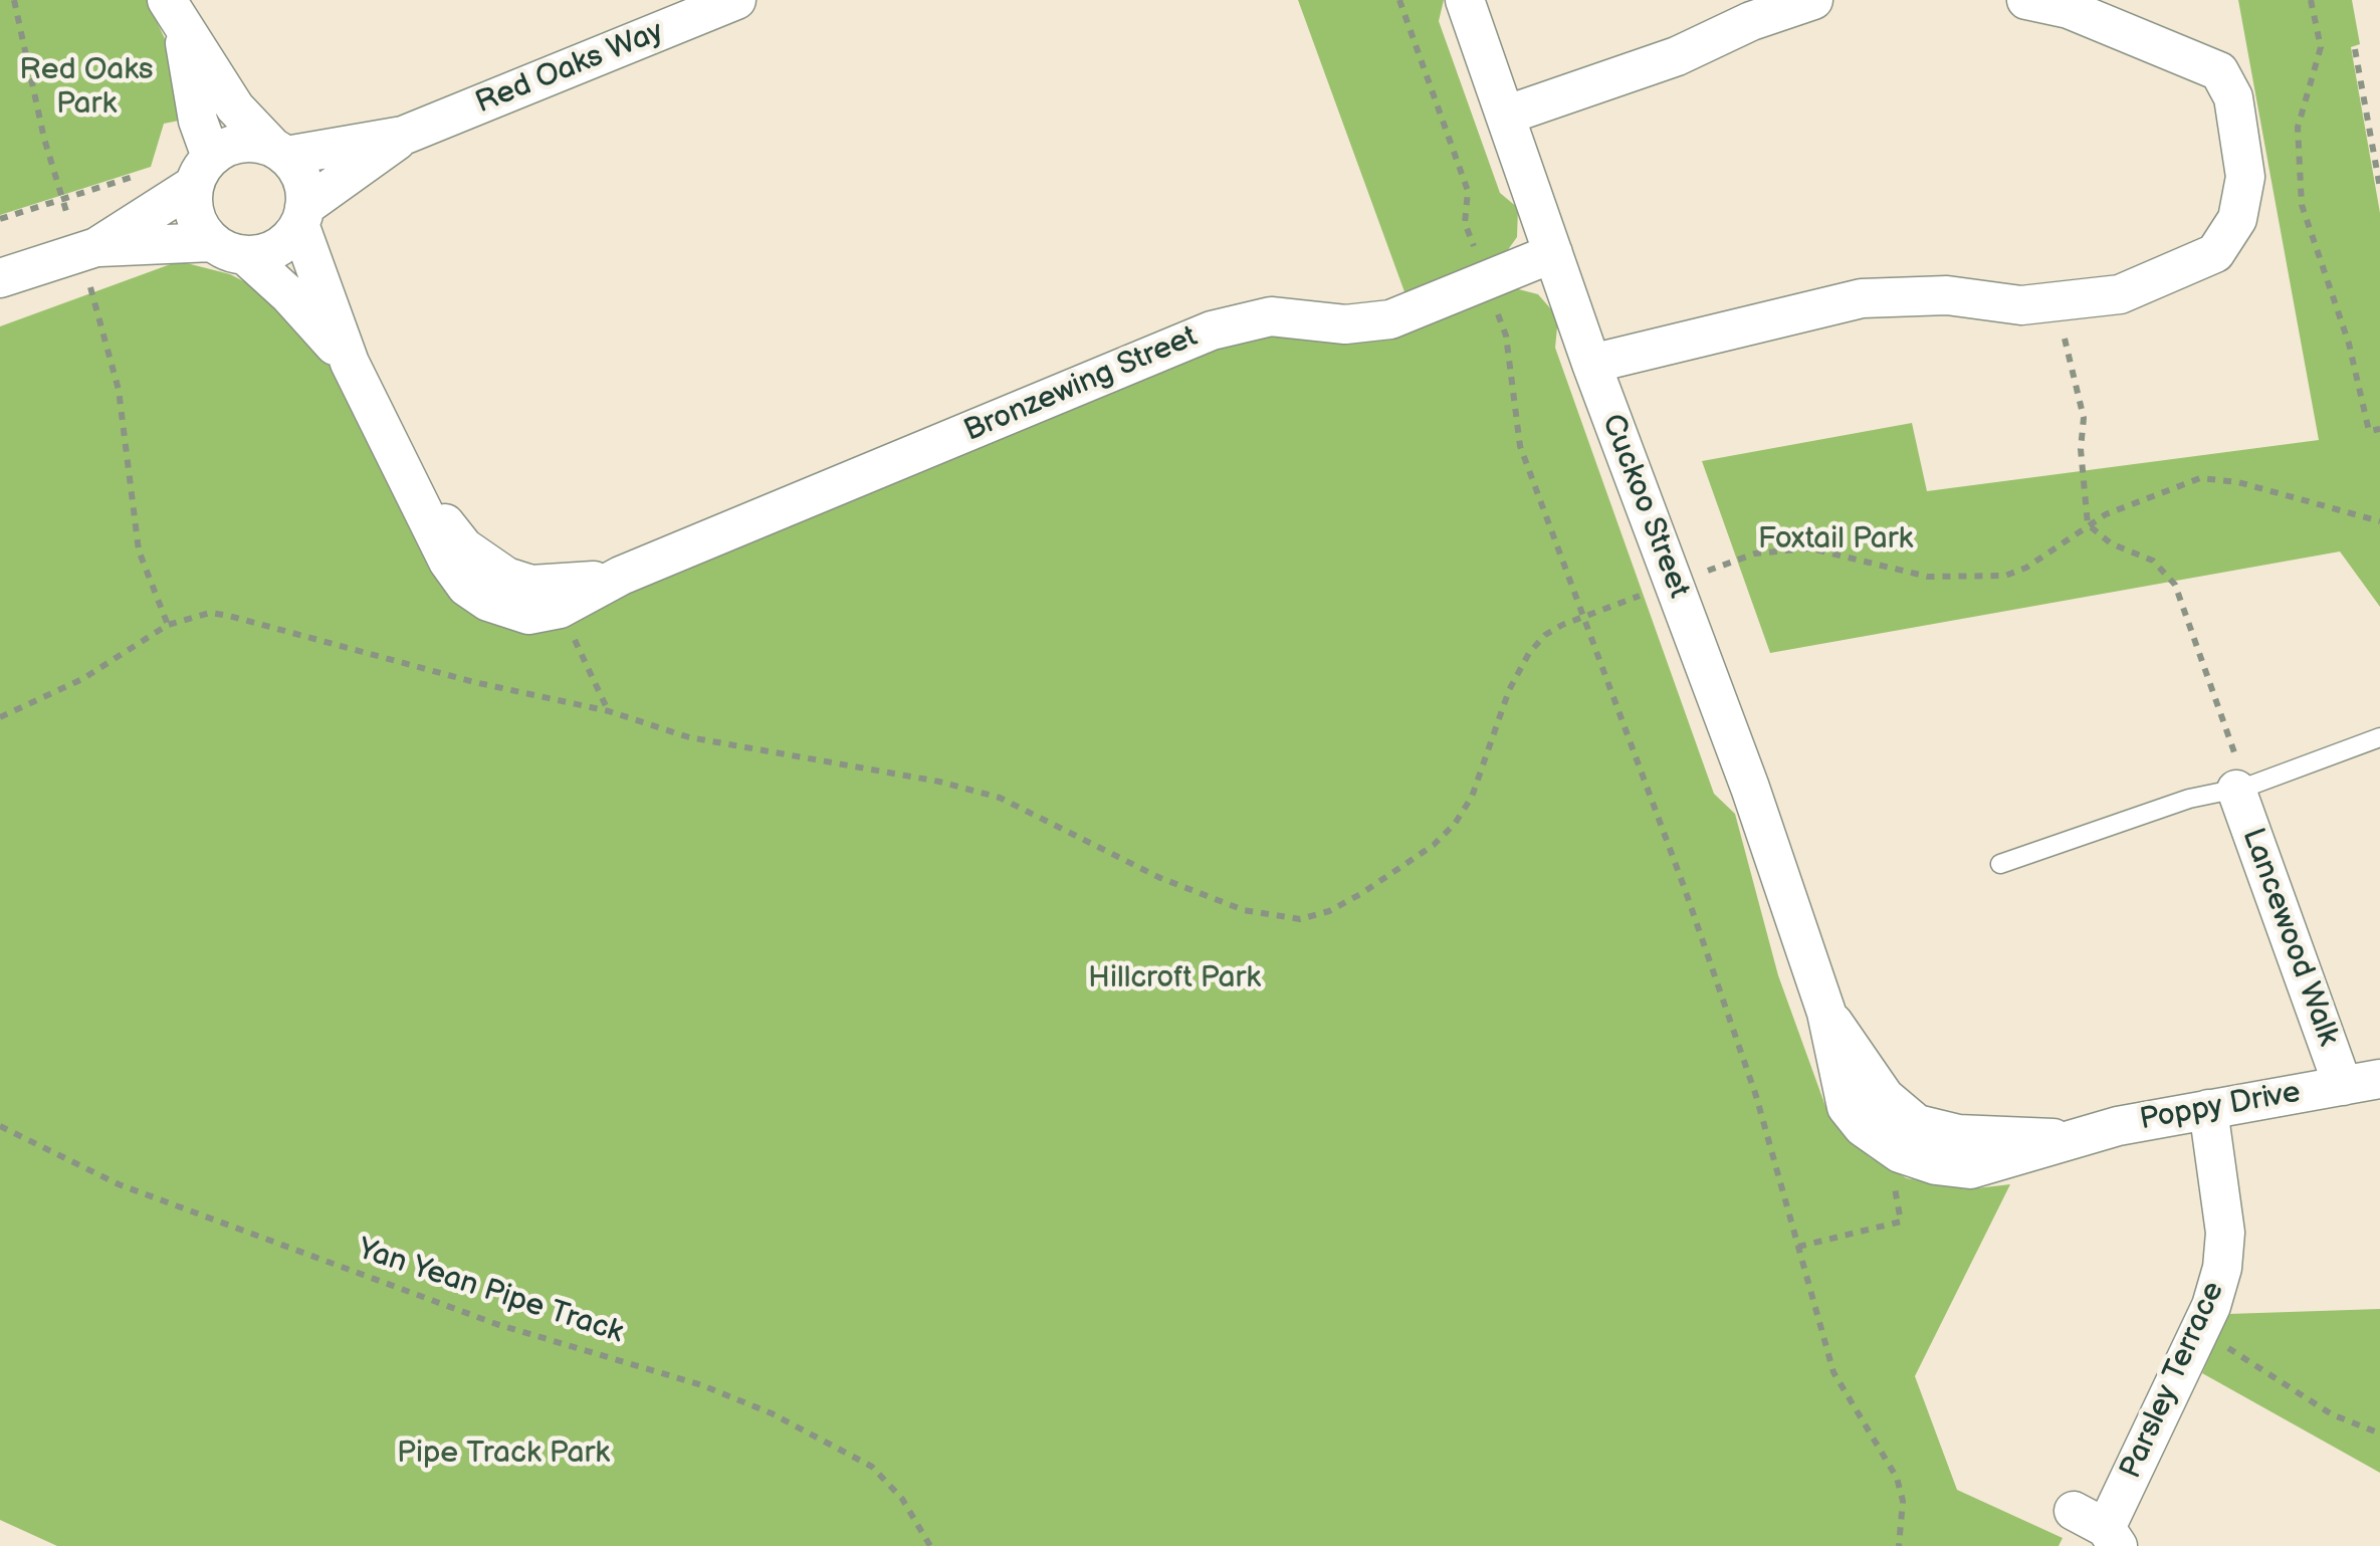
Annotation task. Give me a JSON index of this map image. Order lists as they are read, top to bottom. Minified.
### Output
{"streets":{"street":["Red Oaks Way","Bronzewing Street","Cuckoo Street","Lancewood Walk","Poppy Drive","Parsley Terrace"],"path":["Yan Yean Pipe Track"]},"crossings":[["Bronzewing Street","Cuckoo Street"],["Cuckoo Street","Poppy Drive"],["Lancewood Walk","Poppy Drive"],["Poppy Drive","Parsley Terrace"]],"parks":["Red Oaks Park","Foxtail Park","Hillcroft Park","Pipe Track Park"]}
